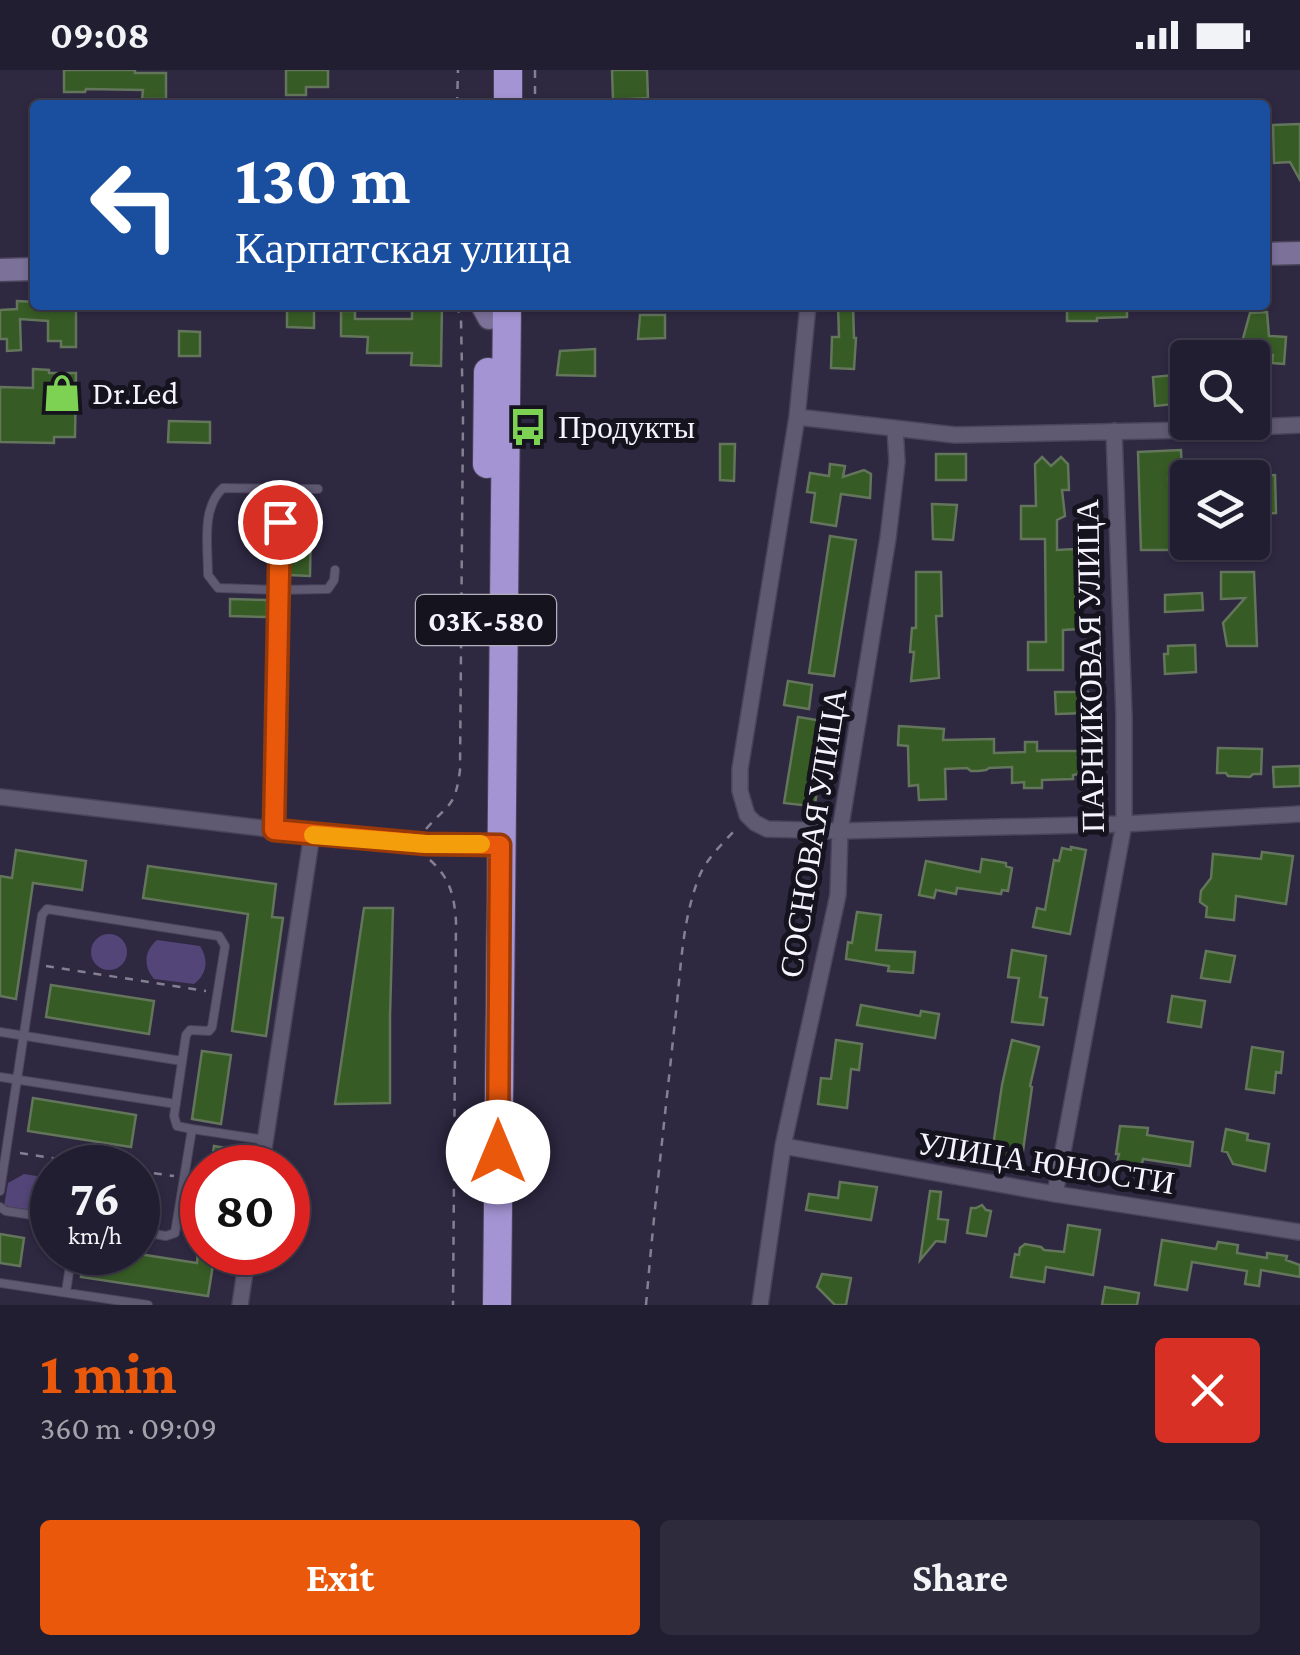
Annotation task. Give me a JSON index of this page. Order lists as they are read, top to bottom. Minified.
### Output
{"streets":{"highway":["03К-580"],"street":["ПАРНИКОВАЯ УЛИЦА","СОСНОВАЯ УЛИЦА","УЛИЦА ЮНОСТИ"]},"crossings":[["ПАРНИКОВАЯ УЛИЦА","УЛИЦА ЮНОСТИ"],["СОСНОВАЯ УЛИЦА","УЛИЦА ЮНОСТИ"]],"places":{"shop":["Dr.Led"],"bus stop":["Продукты"]},"page":{"status":"09:08","turn":["130 m","Карпатская улица"],"speed":"76 km/h","limit":"80","heading":["1 min","360 m · 09:09"],"buttons":["Exit","Share"]}}
